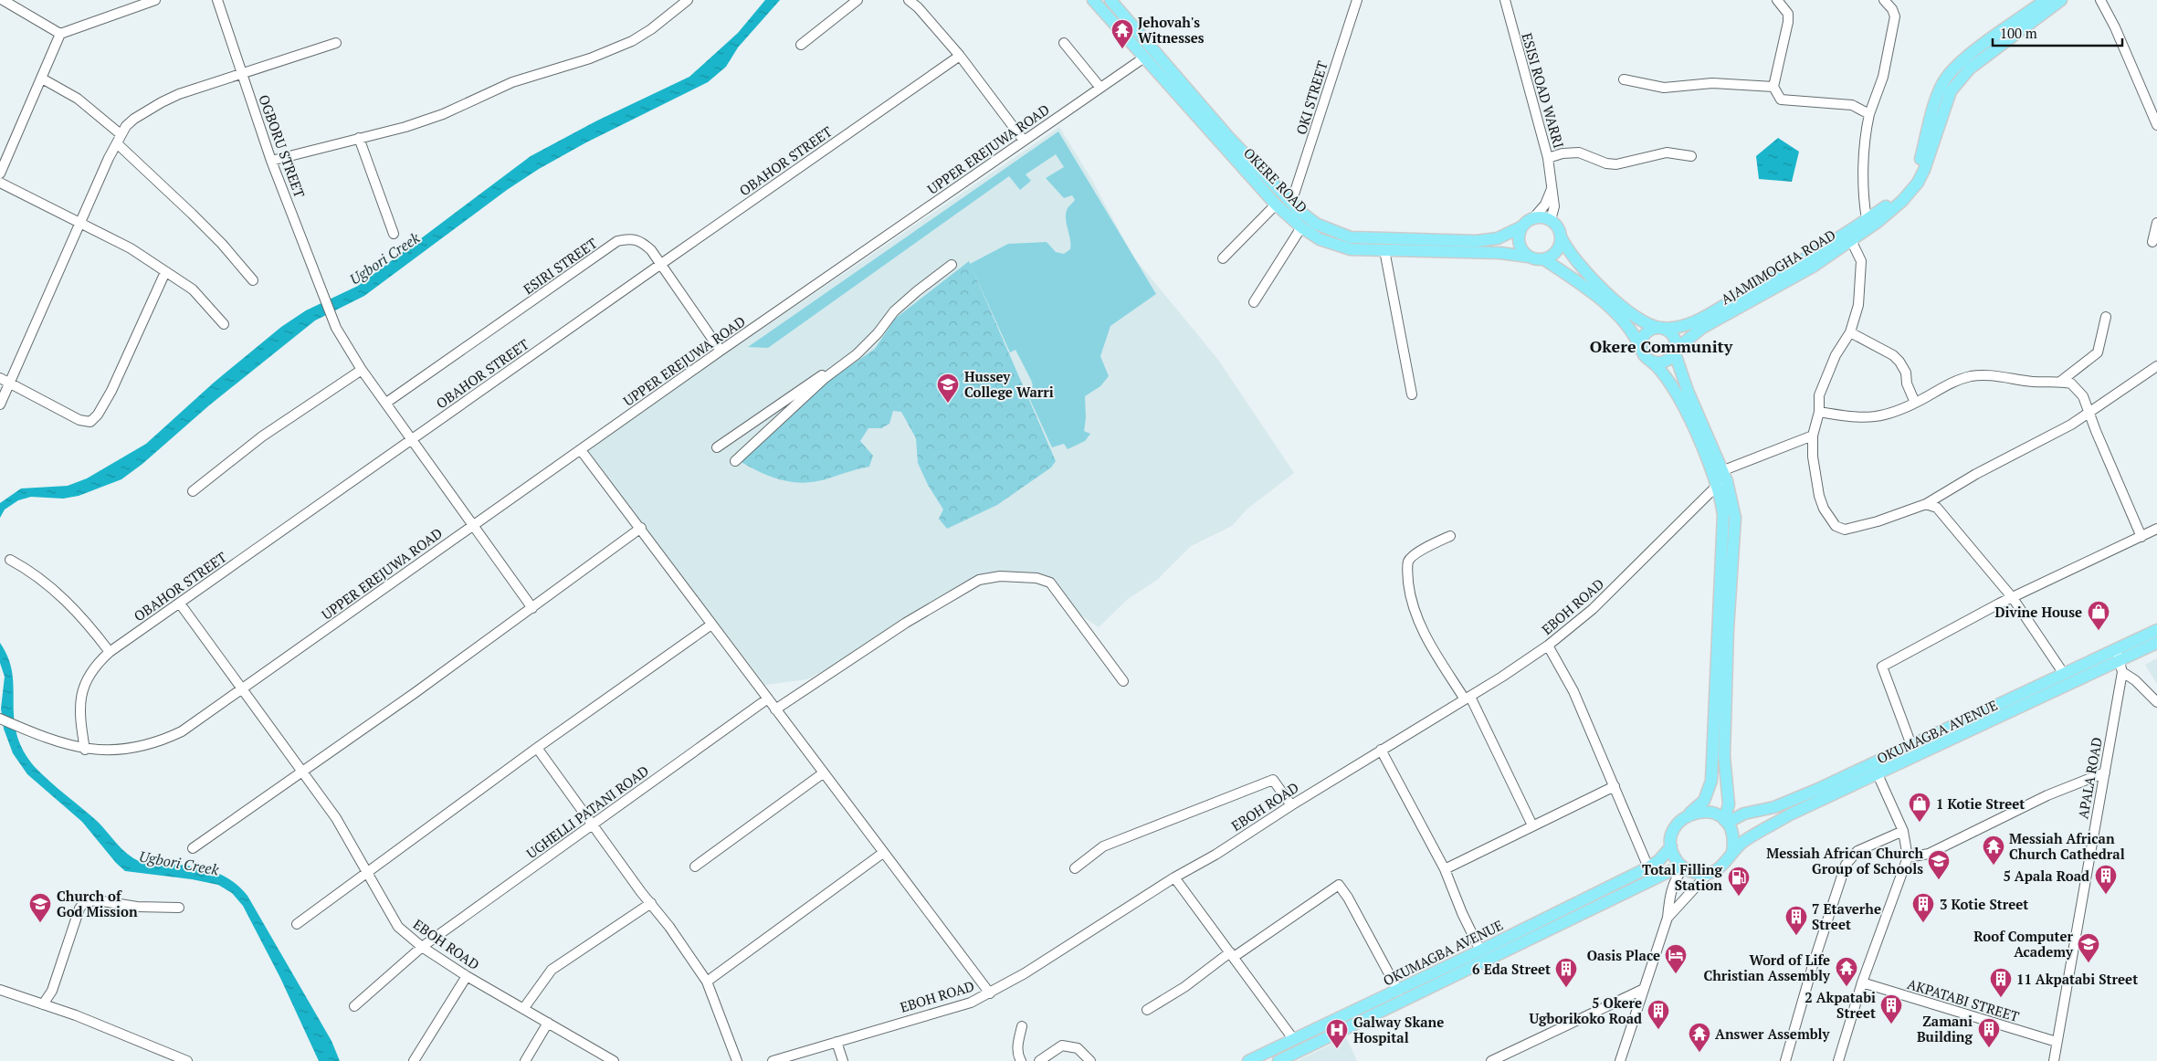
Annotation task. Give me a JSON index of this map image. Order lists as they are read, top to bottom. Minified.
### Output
{"streets":{"main road":["OKERE ROAD","AJAMIMOGHA ROAD","OKUMAGBA AVENUE"],"street":["ESISI ROAD WARRI","OKI STREET","OGBORU STREET","UPPER EREJUWA ROAD","OBAHOR STREET","ESIRI STREET","EBOH ROAD","APALA ROAD","UGHELLI PATANI ROAD","AKPATABI STREET"]},"crossings":[["ESISI ROAD WARRI","OKERE ROAD"],["OKI STREET","OKERE ROAD"],["OGBORU STREET","UPPER EREJUWA ROAD"],["OGBORU STREET","OBAHOR STREET"],["OGBORU STREET","ESIRI STREET"],["UPPER EREJUWA ROAD","OBAHOR STREET"],["UPPER EREJUWA ROAD","OKERE ROAD"],["UPPER EREJUWA ROAD","ESIRI STREET"],["UPPER EREJUWA ROAD","EBOH ROAD"],["OBAHOR STREET","ESIRI STREET"],["OBAHOR STREET","EBOH ROAD"],["EBOH ROAD","UGHELLI PATANI ROAD"],["OKUMAGBA AVENUE","APALA ROAD"],["APALA ROAD","AKPATABI STREET"]],"districts":["Okere Community"],"water":["Ugbori Creek"],"places":{"temple":["Jehovah's Witnesses","Messiah African Church Cathedral","Word of Life Christian Assembly","Answer Assembly"],"school or university":["Hussey College Warri","Messiah African Church Group of Schools","Church of God Mission","Roof Computer Academy"],"shop":["Divine House","1 Kotie Street"],"building":["5 Apala Road","3 Kotie Street","7 Etaverhe Street","6 Eda Street","11 Akpatabi Street","2 Akpatabi Street","5 Okere Ugborikoko Road","Zamani Building"],"fuel station":["Total Filling Station"],"hotel":["Oasis Place"],"hospital":["Galway Skane Hospital"]},"scale_bar":"100 m"}
